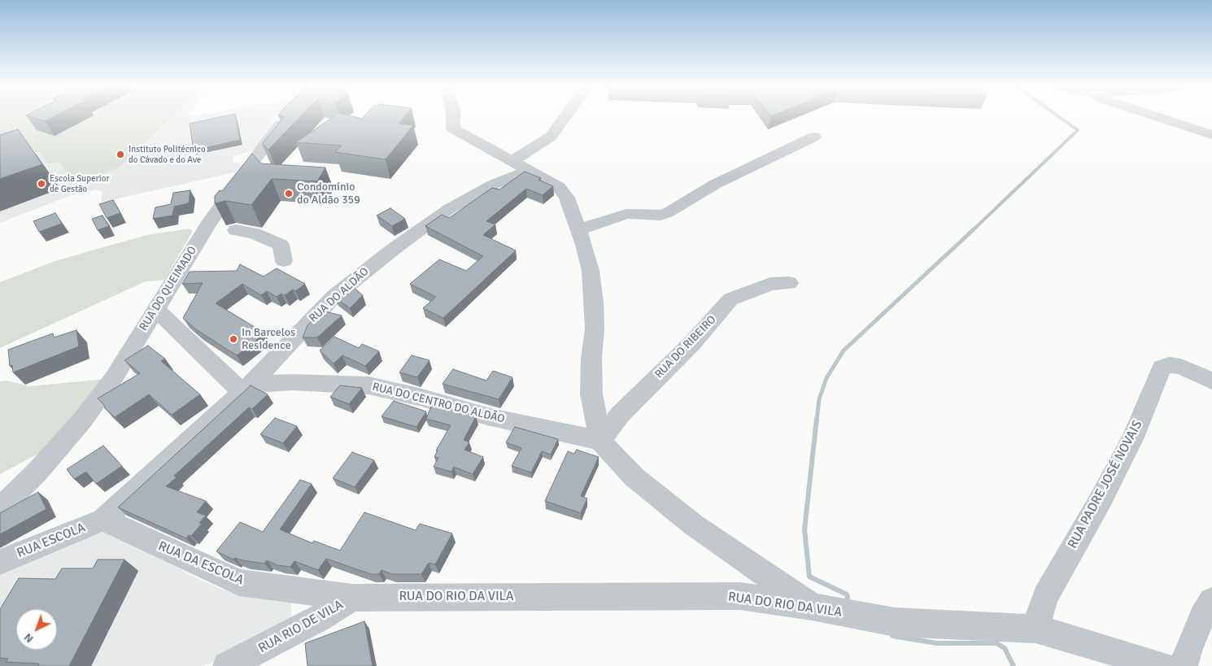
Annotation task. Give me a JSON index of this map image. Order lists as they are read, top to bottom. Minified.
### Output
{"streets":{"street":["RUA DO QUEIMADO","RUA DO ALDÃO","RUA DO RIBEIRO","RUA DO CENTRO DO ALDÃO","RUA PADRE JOSÉ NOVAIS","RUA ESCOLA","RUA DA ESCOLA","RUA DO RIO DA VILA","RUA RIO DE VILA"]},"crossings":[["RUA DO ALDÃO","RUA DO CENTRO DO ALDÃO"],["RUA DO ALDÃO","RUA ESCOLA"],["RUA DO ALDÃO","RUA DA ESCOLA"],["RUA DO RIBEIRO","RUA DO CENTRO DO ALDÃO"],["RUA PADRE JOSÉ NOVAIS","RUA DO RIO DA VILA"],["RUA ESCOLA","RUA DA ESCOLA"],["RUA DA ESCOLA","RUA DO RIO DA VILA"],["RUA DA ESCOLA","RUA RIO DE VILA"],["RUA DO RIO DA VILA","RUA RIO DE VILA"]],"places":["Instituto Politécnico do Cávado e do Ave","Escola Superior de Gestão","Condomínio do Aldão 359","In Barcelos Residence"],"north":"bottom left"}
